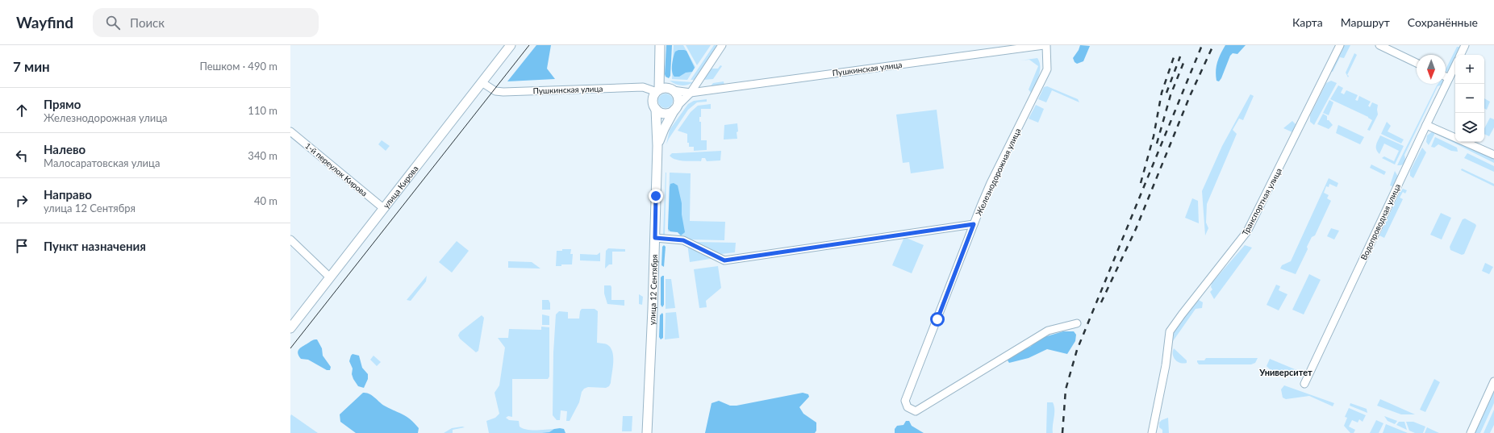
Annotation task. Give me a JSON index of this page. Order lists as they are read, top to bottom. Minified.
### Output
{"streets":{"main road":["улица Кирова","улица 12 Сентября"],"street":["Пушкинская улица","1-й переулок Кирова","Железнодорожная улица","Транспортная улица","Водопроводная улица"]},"crossings":[["Пушкинская улица","Железнодорожная улица"],["Пушкинская улица","улица Кирова"],["Пушкинская улица","улица 12 Сентября"],["1-й переулок Кирова","улица Кирова"]],"districts":["Университет"],"north":"bottom","page":{"header":"Wayfind","search":"Поиск","nav":["Карта","Маршрут","Сохранённые"],"heading":["7 мин","Пешком · 490 m"],"map_buttons":["+","−"],"list":[["Прямо","Железнодорожная улица","110 m"],["Налево","Малосаратовская улица","340 m"],["Направо","улица 12 Сентября","40 m"],"Пункт назначения"]}}
